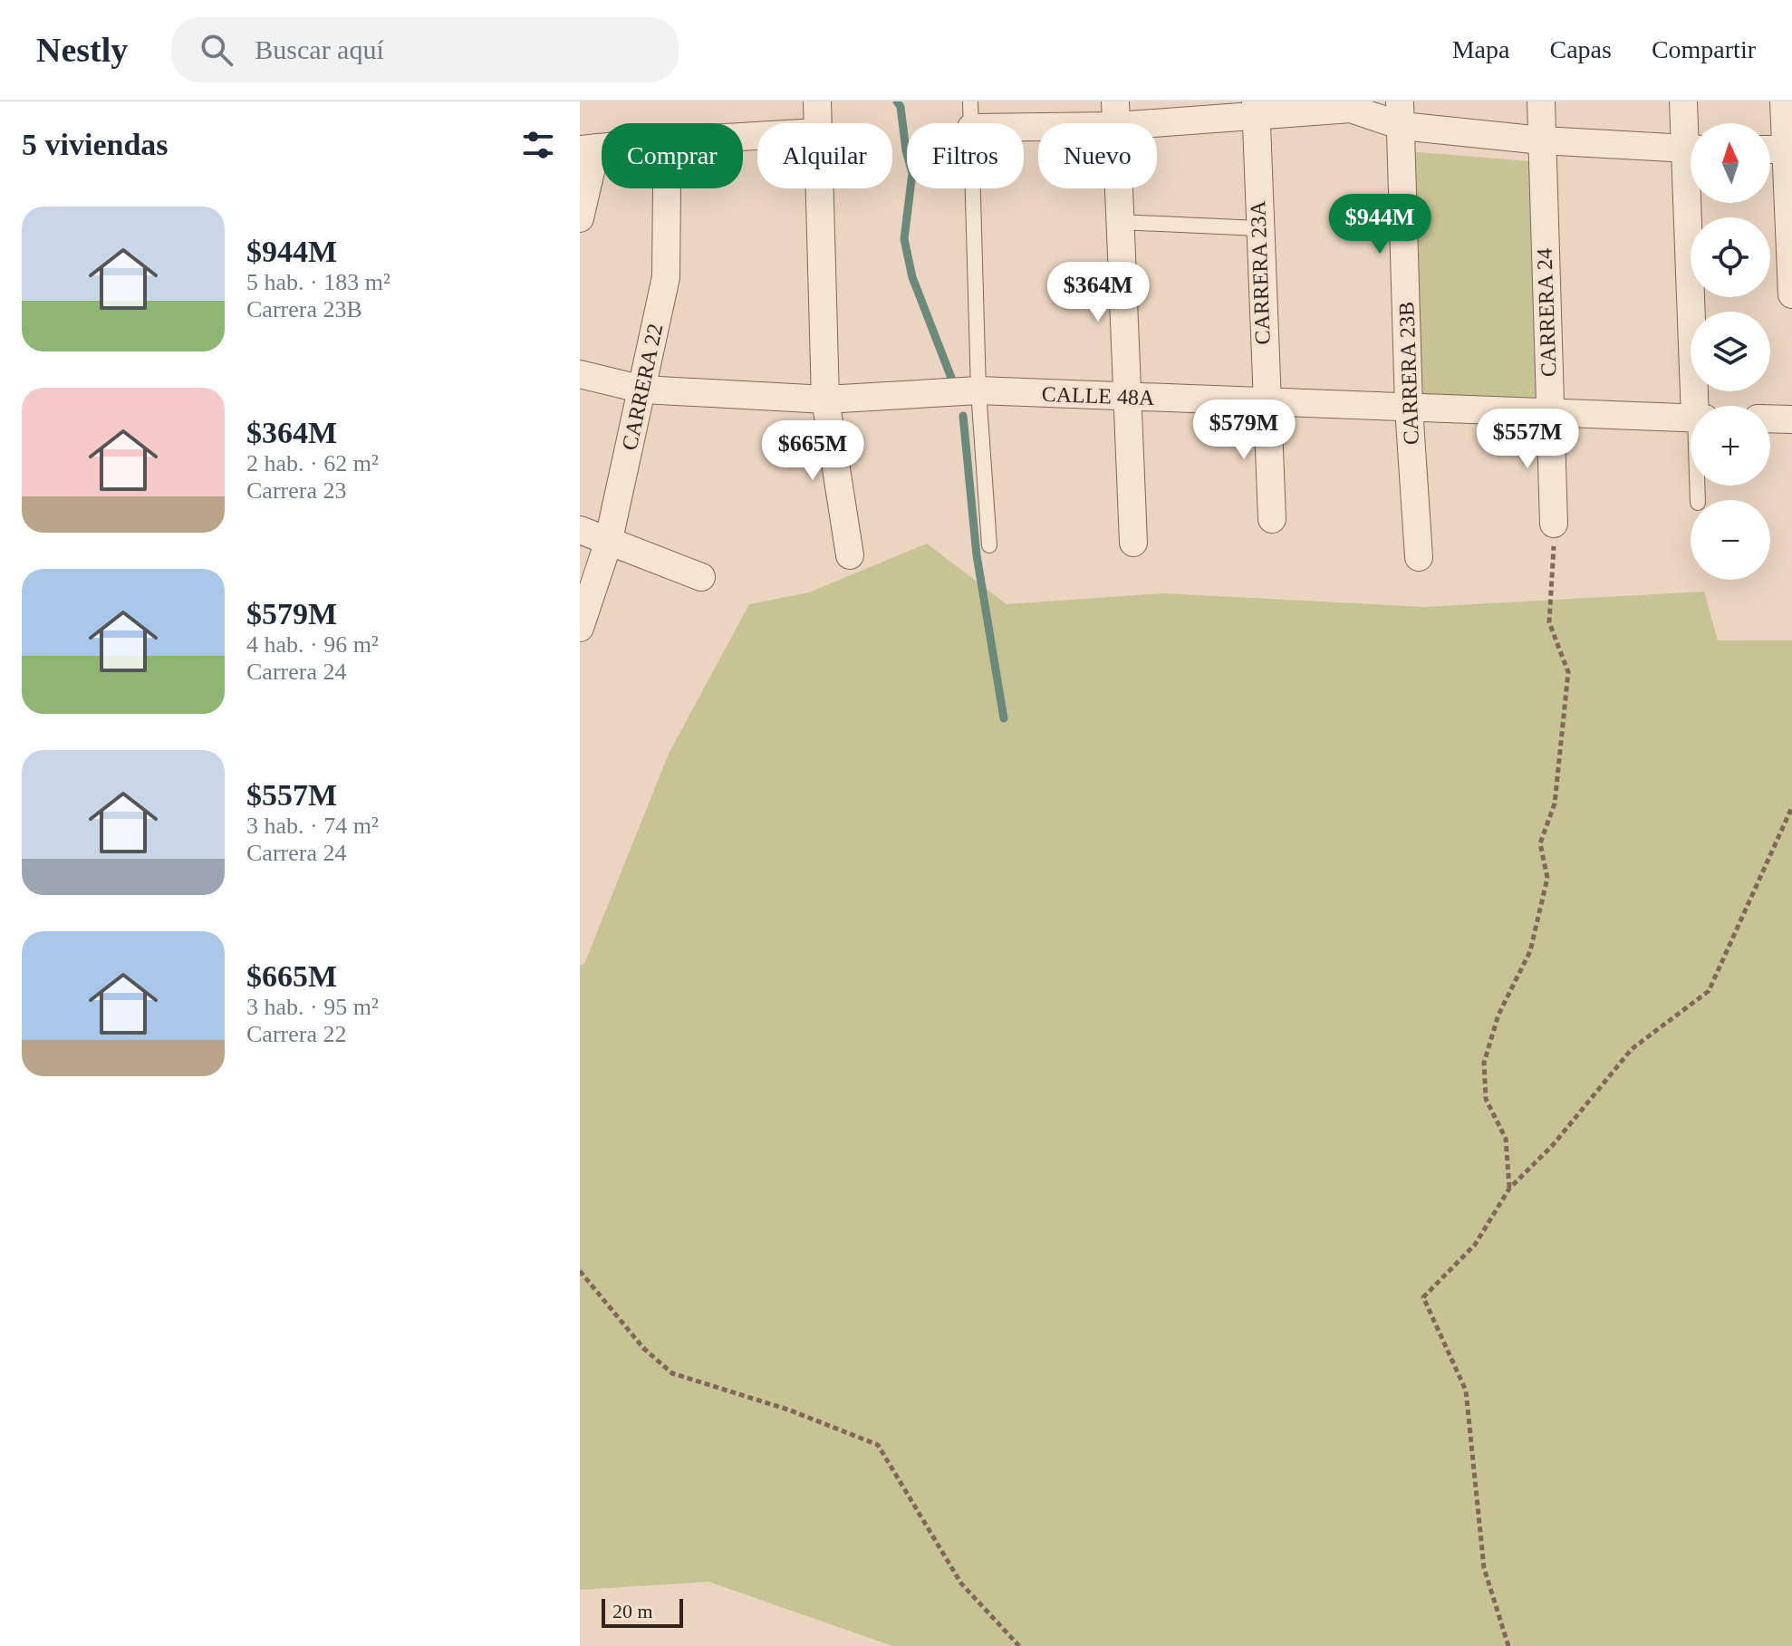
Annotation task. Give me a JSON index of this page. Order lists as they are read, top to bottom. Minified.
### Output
{"streets":{"street":["CARRERA 23A","CARRERA 24","CARRERA 23B","CARRERA 22","CALLE 48A"]},"crossings":[["CARRERA 23A","CALLE 48A"],["CARRERA 24","CALLE 48A"],["CARRERA 23B","CALLE 48A"],["CARRERA 22","CALLE 48A"]],"scale_bar":"20 m","north":"top","page":{"header":"Nestly","search":"Buscar aquí","nav":["Mapa","Capas","Compartir"],"heading":"5 viviendas","map_buttons":["+","−"],"chip":["Comprar","Alquilar","Filtros","Nuevo"],"list":[{"name":"$944M","note":"5 hab. · 183 m² · Carrera 23B"},{"name":"$364M","note":"2 hab. · 62 m² · Carrera 23"},{"name":"$579M","note":"4 hab. · 96 m² · Carrera 24"},{"name":"$557M","note":"3 hab. · 74 m² · Carrera 24"},{"name":"$665M","note":"3 hab. · 95 m² · Carrera 22"}],"price":["$944M","$364M","$579M","$557M","$665M"],"scale":"20 m"}}
